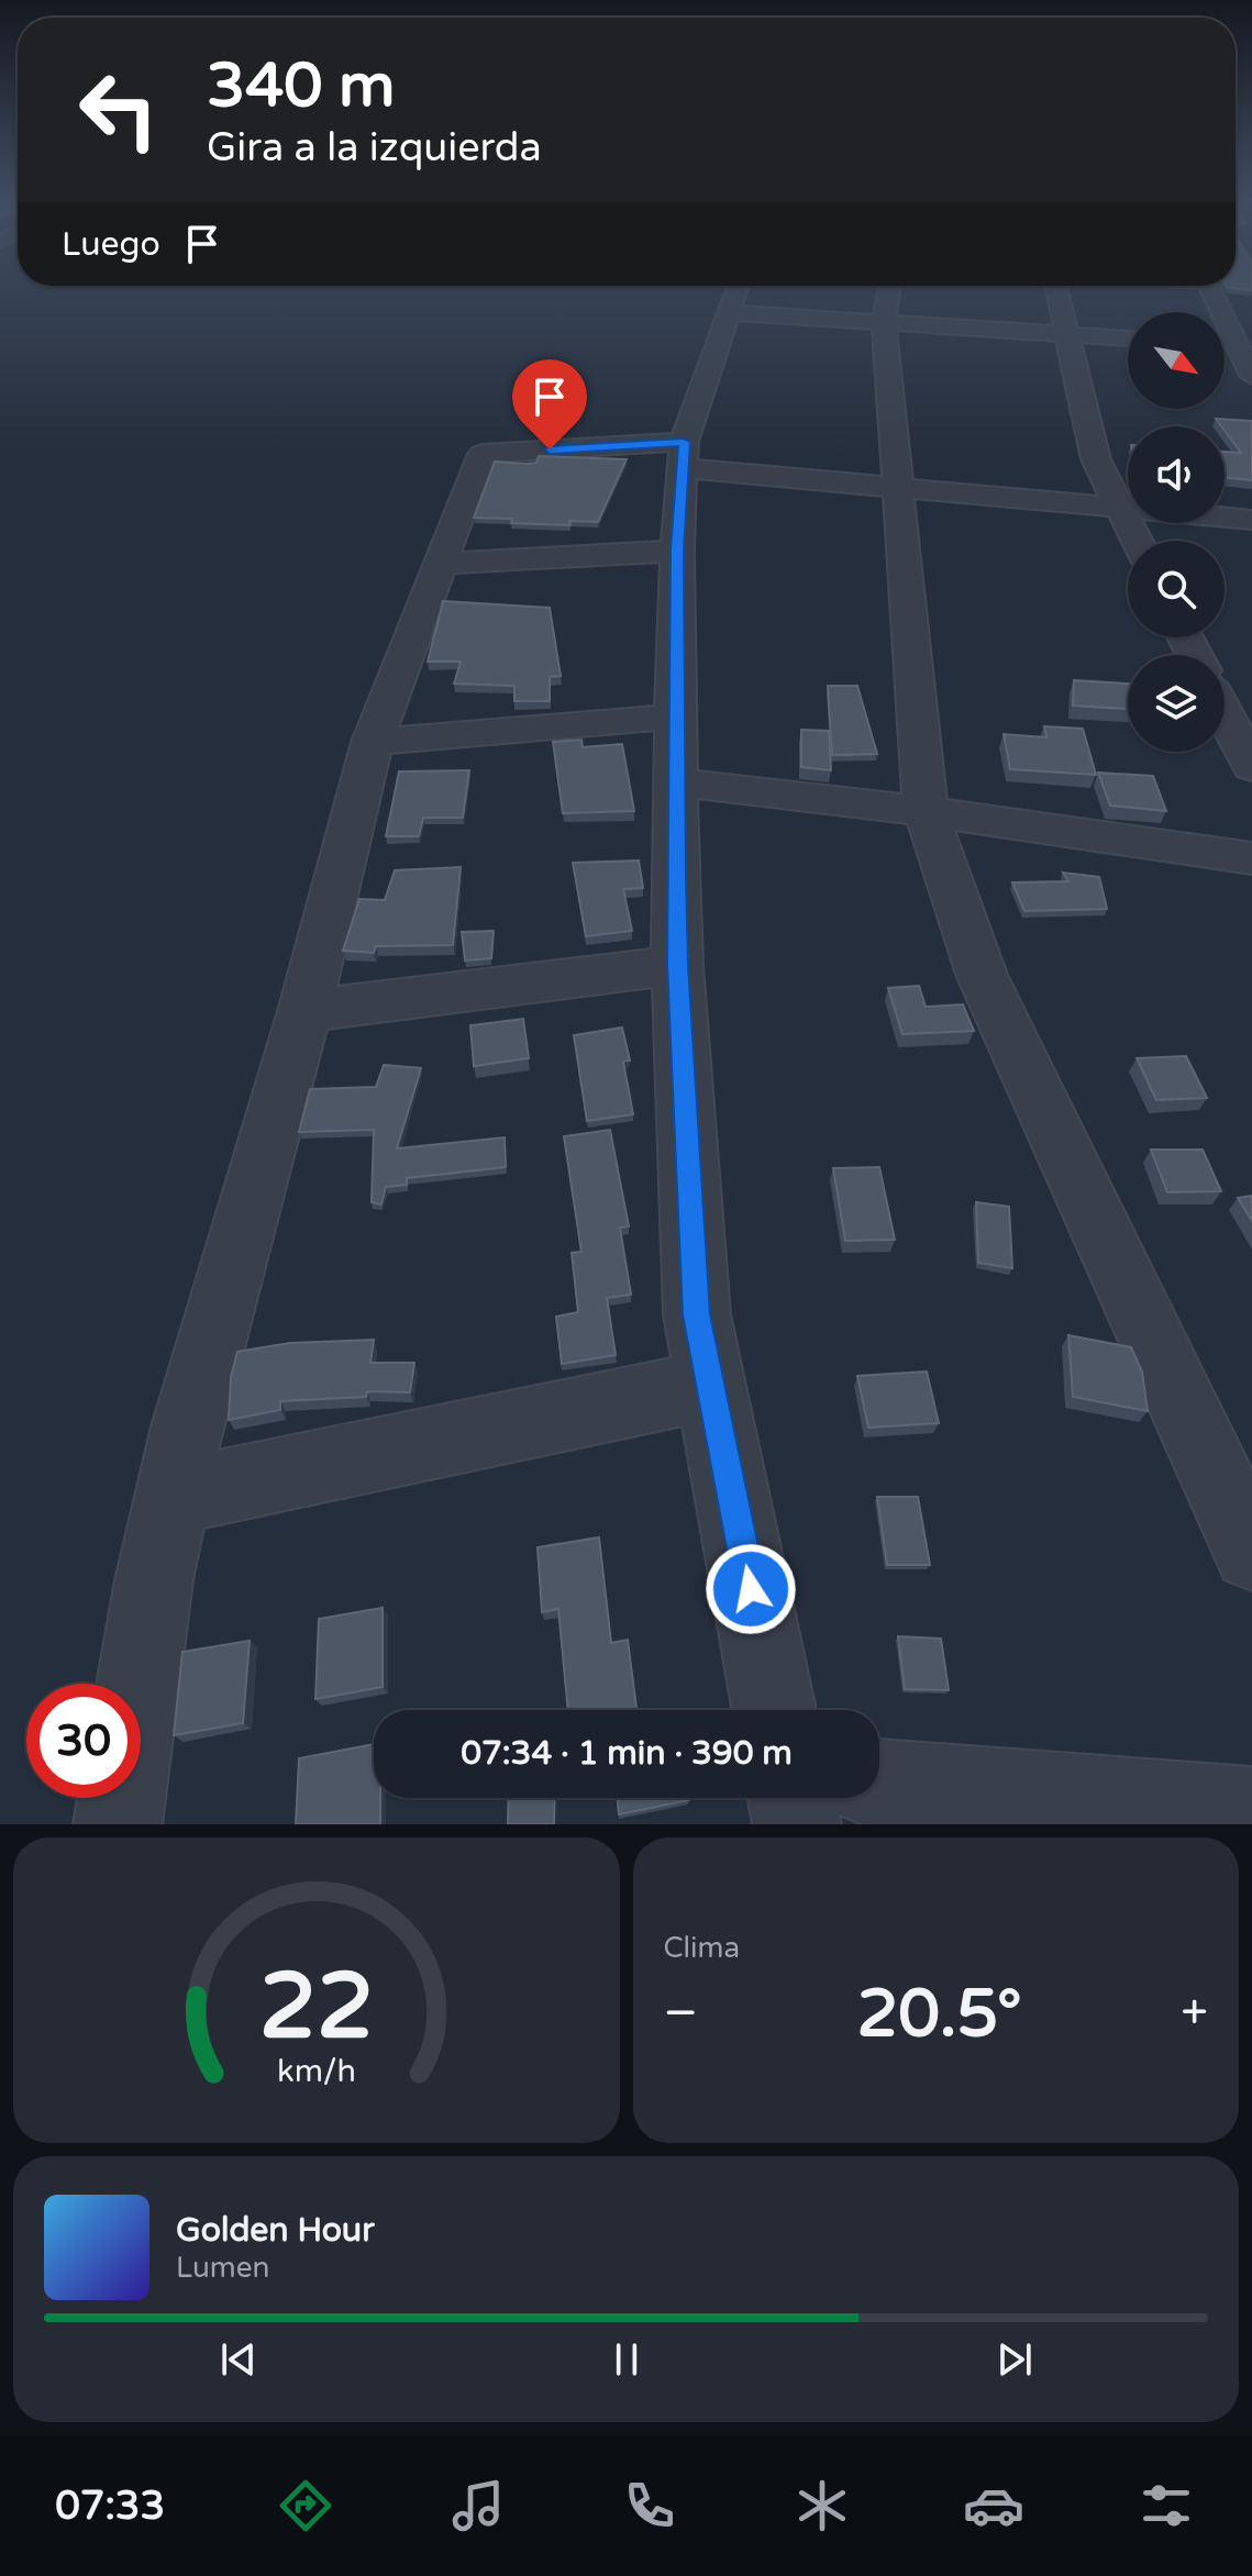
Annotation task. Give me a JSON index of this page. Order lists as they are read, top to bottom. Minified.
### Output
{"north":"bottom right","page":{"turn":["340 m","Gira a la izquierda"],"then":"Luego","limit":"30","trip":"07:34 · 1 min · 390 m","tile":"Clima","heat":["−","20.5°","+"],"song":["Golden Hour","Lumen"],"tabs":"07:33","gauge":["22","km/h"]}}
